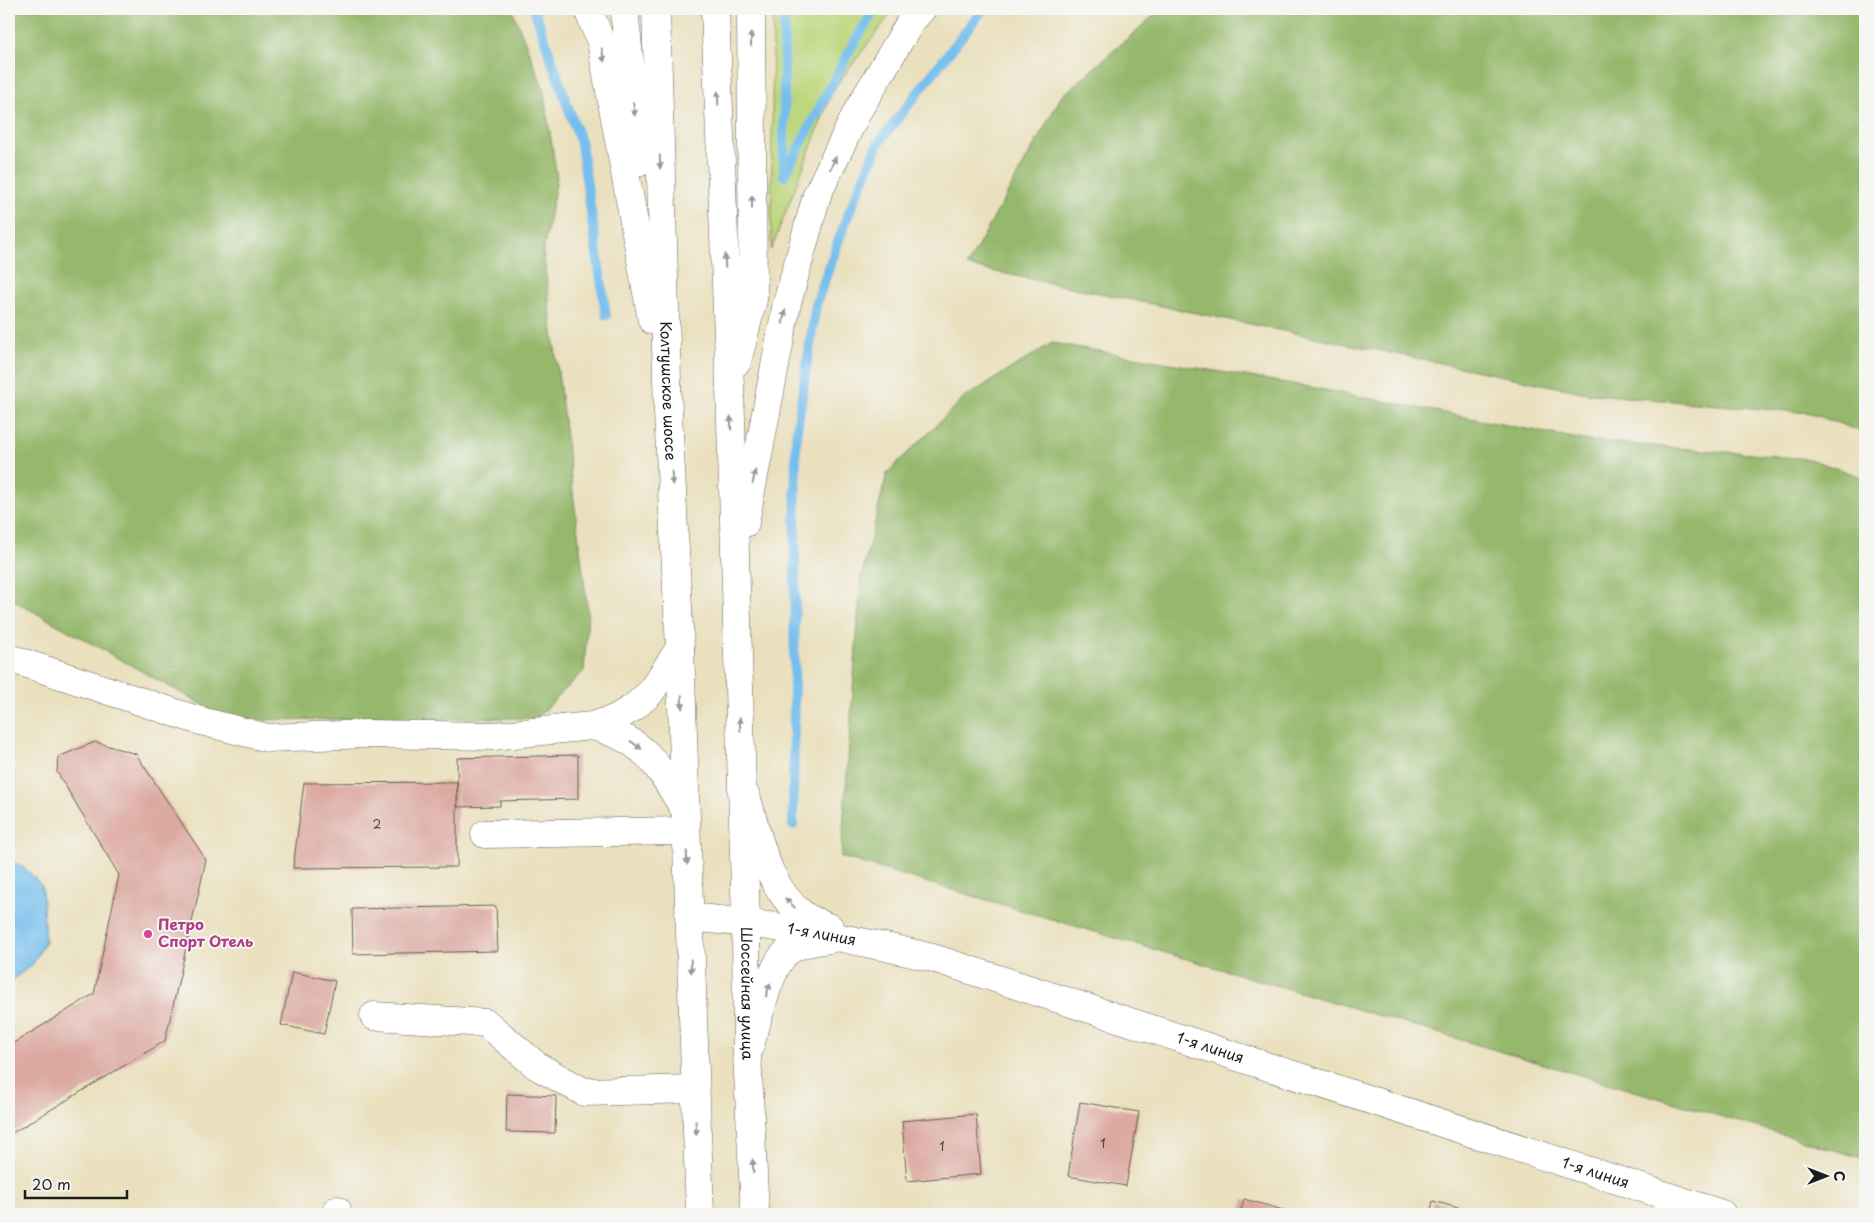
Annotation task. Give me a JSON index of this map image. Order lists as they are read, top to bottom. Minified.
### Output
{"streets":{"main road":["Колтушское шоссе","1-я линия","Шоссейная улица"]},"crossings":[["1-я линия","Шоссейная улица"]],"places":["Петро Спорт Отель"],"house_numbers":["2","1","1"],"scale_bar":"20 m","north":"right"}
